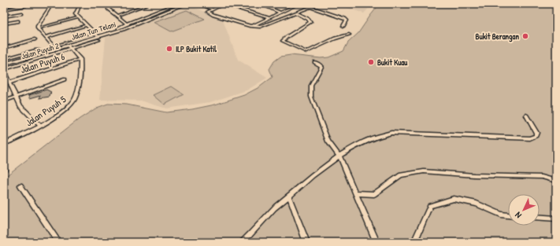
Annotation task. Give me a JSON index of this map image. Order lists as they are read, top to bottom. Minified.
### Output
{"streets":{"street":["Jalan Tun Telani","Jalan Puyuh 2","Jalan Puyuh 6","Jalan Puyuh 5"]},"crossings":[["Jalan Tun Telani","Jalan Puyuh 2"],["Jalan Puyuh 6","Jalan Puyuh 5"]],"places":["Bukit Berangan","ILP Bukit Katil","Bukit Kuau"],"north":"bottom left"}
